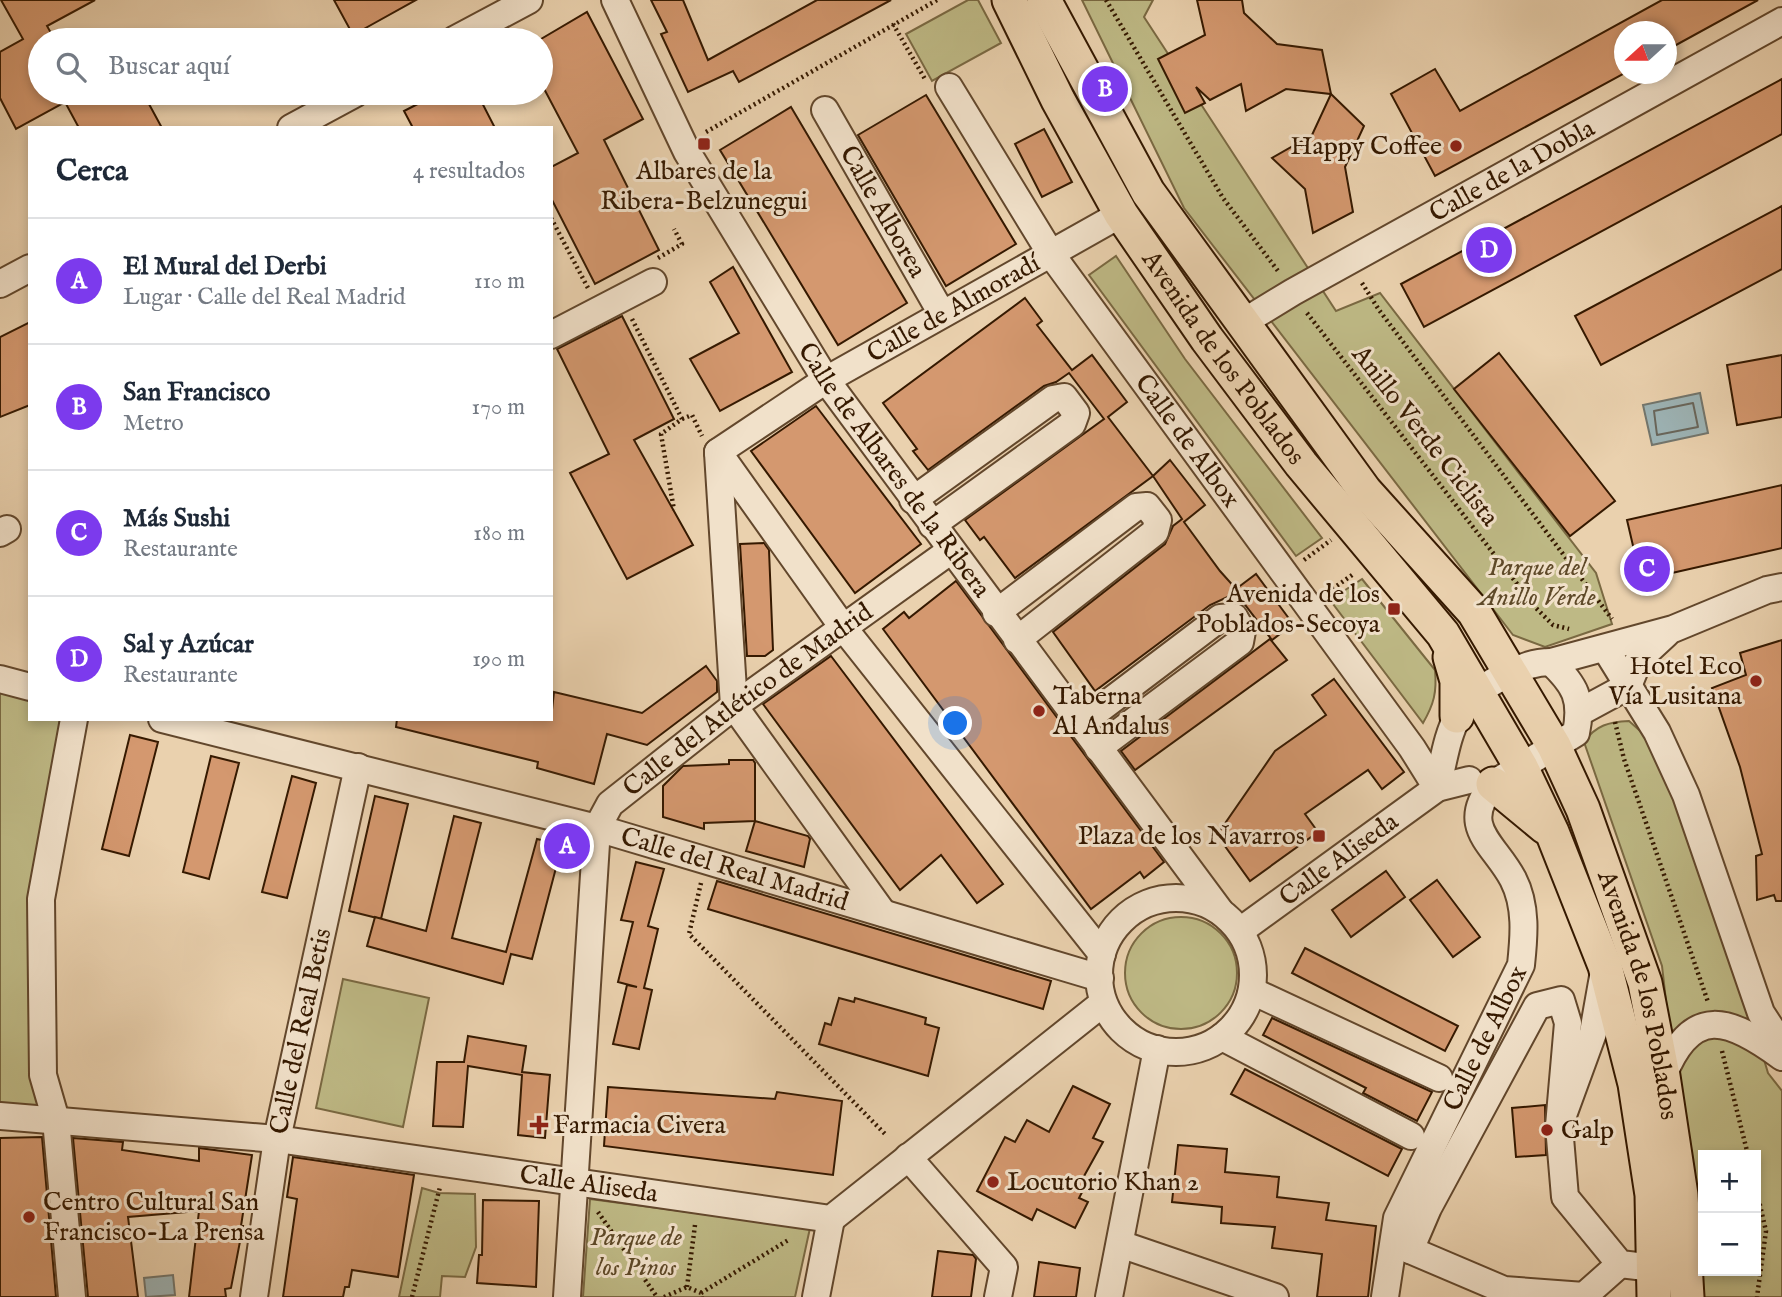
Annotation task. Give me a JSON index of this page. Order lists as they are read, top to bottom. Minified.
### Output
{"streets":{"main road":["Avenida de los Poblados"],"street":["Calle de la Dobla","Calle Alborea","Calle de Almoradí","Calle de Albox","Calle de Albares de la Ribera","Calle del Atlético de Madrid","Calle Aliseda","Calle del Real Madrid","Calle del Real Betis"],"path":["Anillo Verde Ciclista"]},"crossings":[["Calle de la Dobla","Avenida de los Poblados"],["Calle Alborea","Calle de Almoradí"],["Calle de Almoradí","Avenida de los Poblados"],["Calle de Almoradí","Calle de Albox"],["Calle de Almoradí","Calle de Albares de la Ribera"],["Calle de Albox","Calle Aliseda"],["Calle de Albares de la Ribera","Calle del Atlético de Madrid"],["Calle de Albares de la Ribera","Calle Aliseda"],["Calle de Albares de la Ribera","Calle del Real Madrid"],["Calle del Atlético de Madrid","Calle del Real Madrid"],["Calle Aliseda","Calle del Real Madrid"],["Calle Aliseda","Calle del Real Betis"],["Calle del Real Madrid","Calle del Real Betis"]],"parks":["Parque del Anillo Verde","Parque de los Pinos"],"places":{"transit":["Albares de la Ribera-Belzunegui","Avenida de los Poblados-Secoya","Plaza de los Navarros"],"other":["Happy Coffee","Hotel Eco Vía Lusitana","Taberna Al Andalus","Galp","Locutorio Khan 2","Centro Cultural San Francisco-La Prensa"],"health":["Farmacia Civera"]},"north":"left","page":{"search":"Buscar aquí","pins":["B","D","C","A"],"heading":["Cerca","4 resultados"],"list":[{"mark":"A","name":"El Mural del Derbi","note":"Lugar · Calle del Real Madrid","value":"110 m"},{"mark":"B","name":"San Francisco","note":"Metro","value":"170 m"},{"mark":"C","name":"Más Sushi","note":"Restaurante","value":"180 m"},{"mark":"D","name":"Sal y Azúcar","note":"Restaurante","value":"190 m"}],"map_buttons":["+","−"]}}
